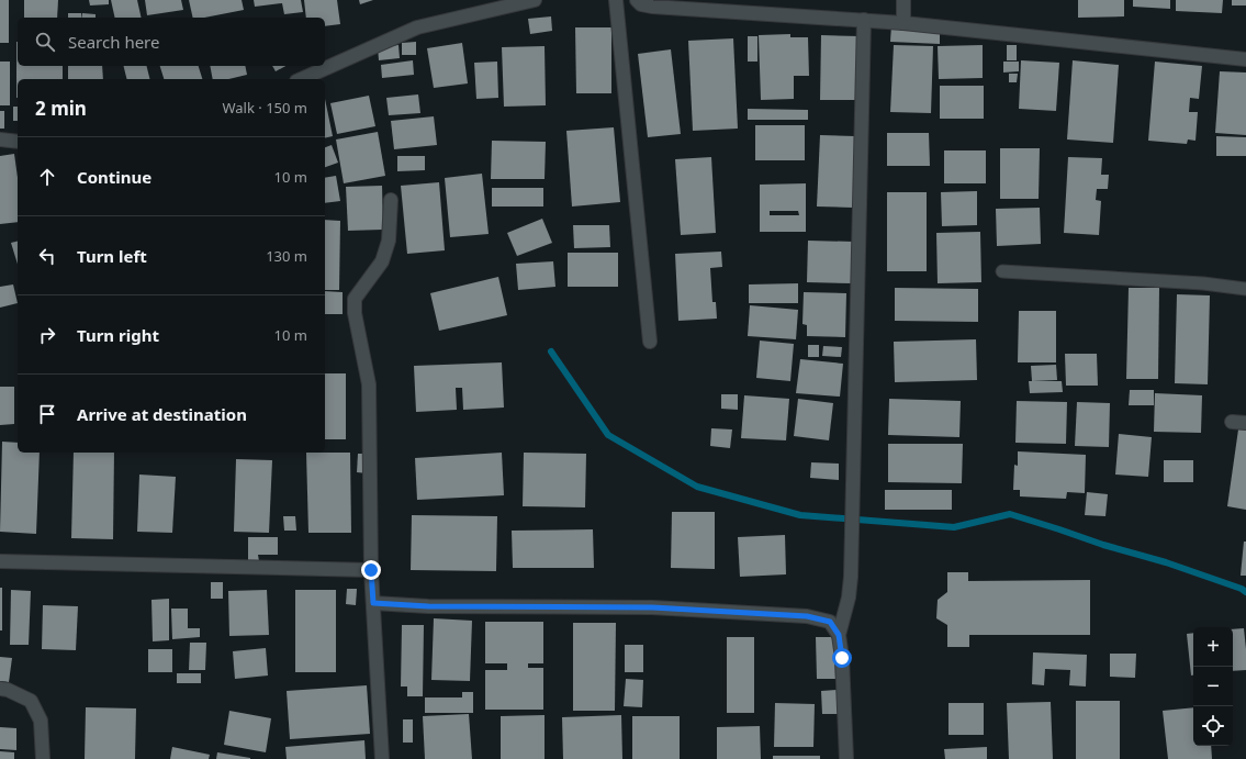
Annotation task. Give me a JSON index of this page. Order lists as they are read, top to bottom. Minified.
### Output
{"page":{"search":"Search here","heading":["2 min","Walk · 150 m"],"list":[["Continue","10 m"],["Turn left","130 m"],["Turn right","10 m"],"Arrive at destination"],"map_buttons":["+","−"]}}
